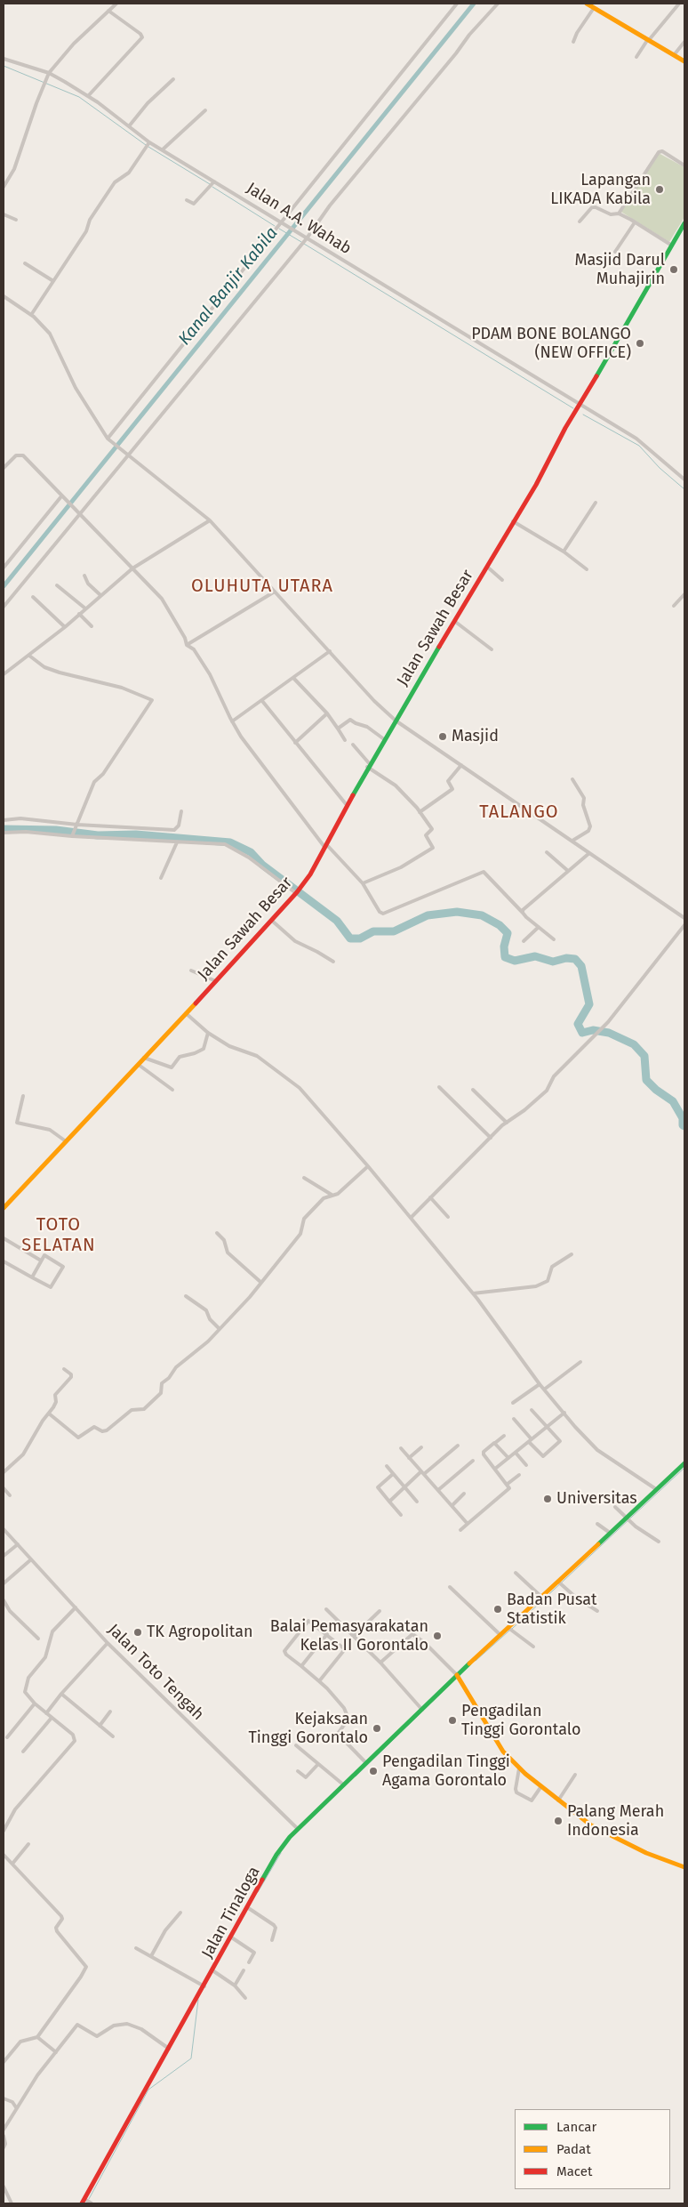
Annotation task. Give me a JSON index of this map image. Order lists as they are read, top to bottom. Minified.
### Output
{"streets":{"main road":["Jalan Sawah Besar","Jalan Tinaloga"],"street":["Jalan A.A. Wahab","Jalan Toto Tengah"]},"crossings":[["Jalan A.A. Wahab","Jalan Sawah Besar"],["Jalan Toto Tengah","Jalan Tinaloga"]],"districts":["OLUHUTA UTARA","TALANGO","TOTO SELATAN"],"water":["Kanal Banjir Kabila"],"places":["Lapangan LIKADA Kabila","Masjid Darul Muhajirin","PDAM BONE BOLANGO (NEW OFFICE)","Masjid","Universitas","Badan Pusat Statistik","TK Agropolitan","Balai Pemasyarakatan Kelas II Gorontalo","Pengadilan Tinggi Gorontalo","Kejaksaan Tinggi Gorontalo","Pengadilan Tinggi Agama Gorontalo","Palang Merah Indonesia"],"legend":["Lancar","Padat","Macet"]}
